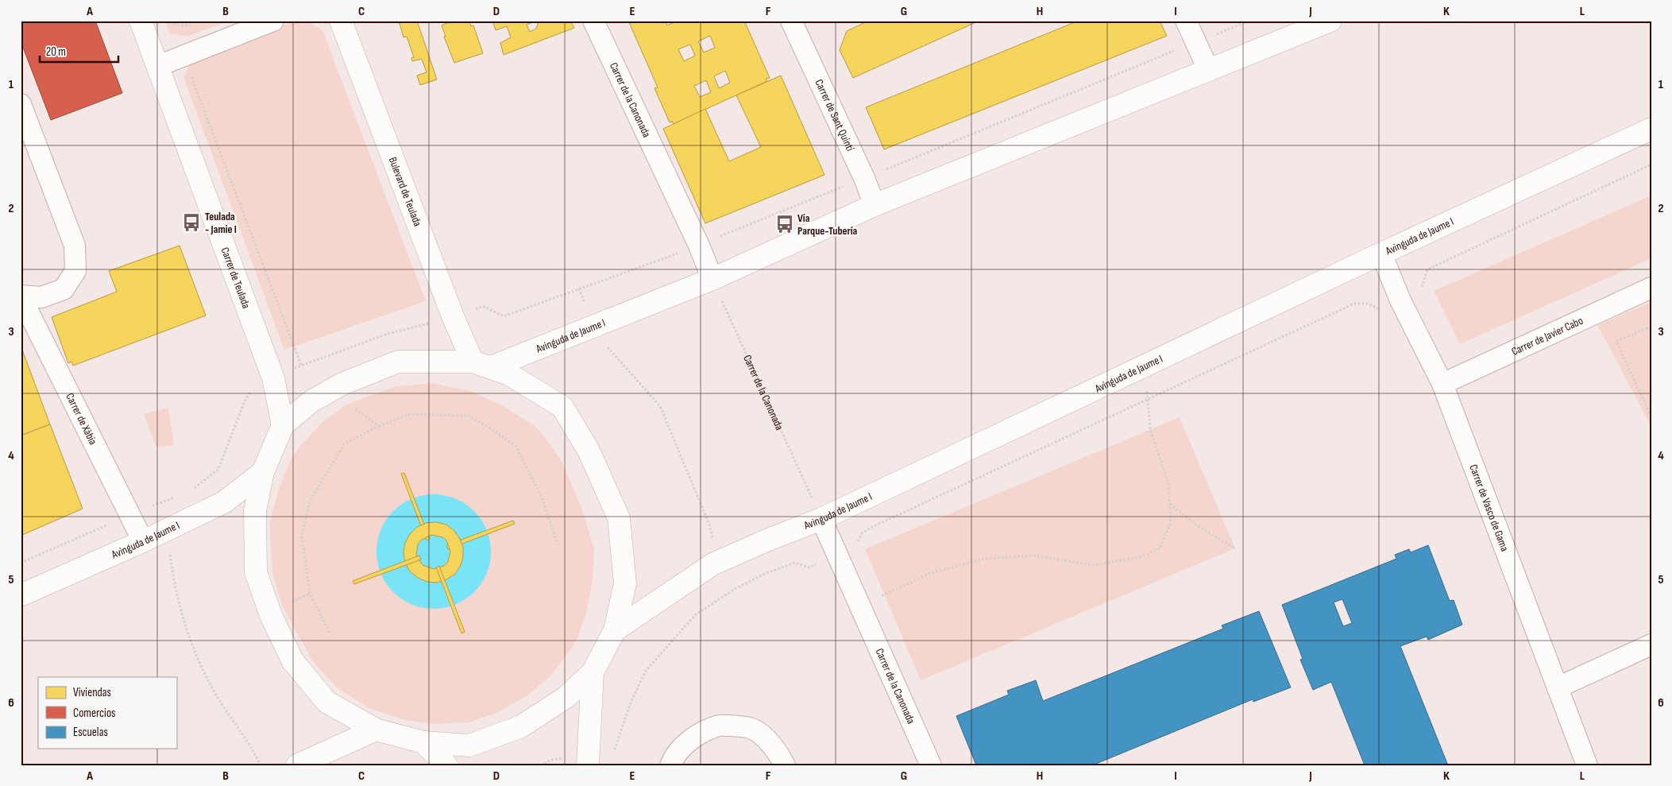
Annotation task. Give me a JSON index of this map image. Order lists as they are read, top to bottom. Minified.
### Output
{"streets":{"main road":["Bulevard de Teulada","Avinguda de Jaume I","Carrer de Teulada"],"street":["Carrer de la Canonada","Carrer de Sant Quintí","Carrer de Javier Cabo","Carrer de Xàbia","Carrer de Vasco de Gama"]},"crossings":[["Carrer de la Canonada","Avinguda de Jaume I"],["Carrer de Sant Quintí","Avinguda de Jaume I"],["Bulevard de Teulada","Avinguda de Jaume I"],["Avinguda de Jaume I","Carrer de Xàbia"],["Avinguda de Jaume I","Carrer de Vasco de Gama"],["Carrer de Javier Cabo","Carrer de Vasco de Gama"]],"places":{"bus stop":["Teulada - Jamie I","Vía Parque-Tubería"]},"legend":["Viviendas","Comercios","Escuelas"],"scale_bar":"20 m","grid":{"columns":["A","B","C","D","E","F","G","H","I","J","K","L"],"rows":["1","2","3","4","5","6"]}}
